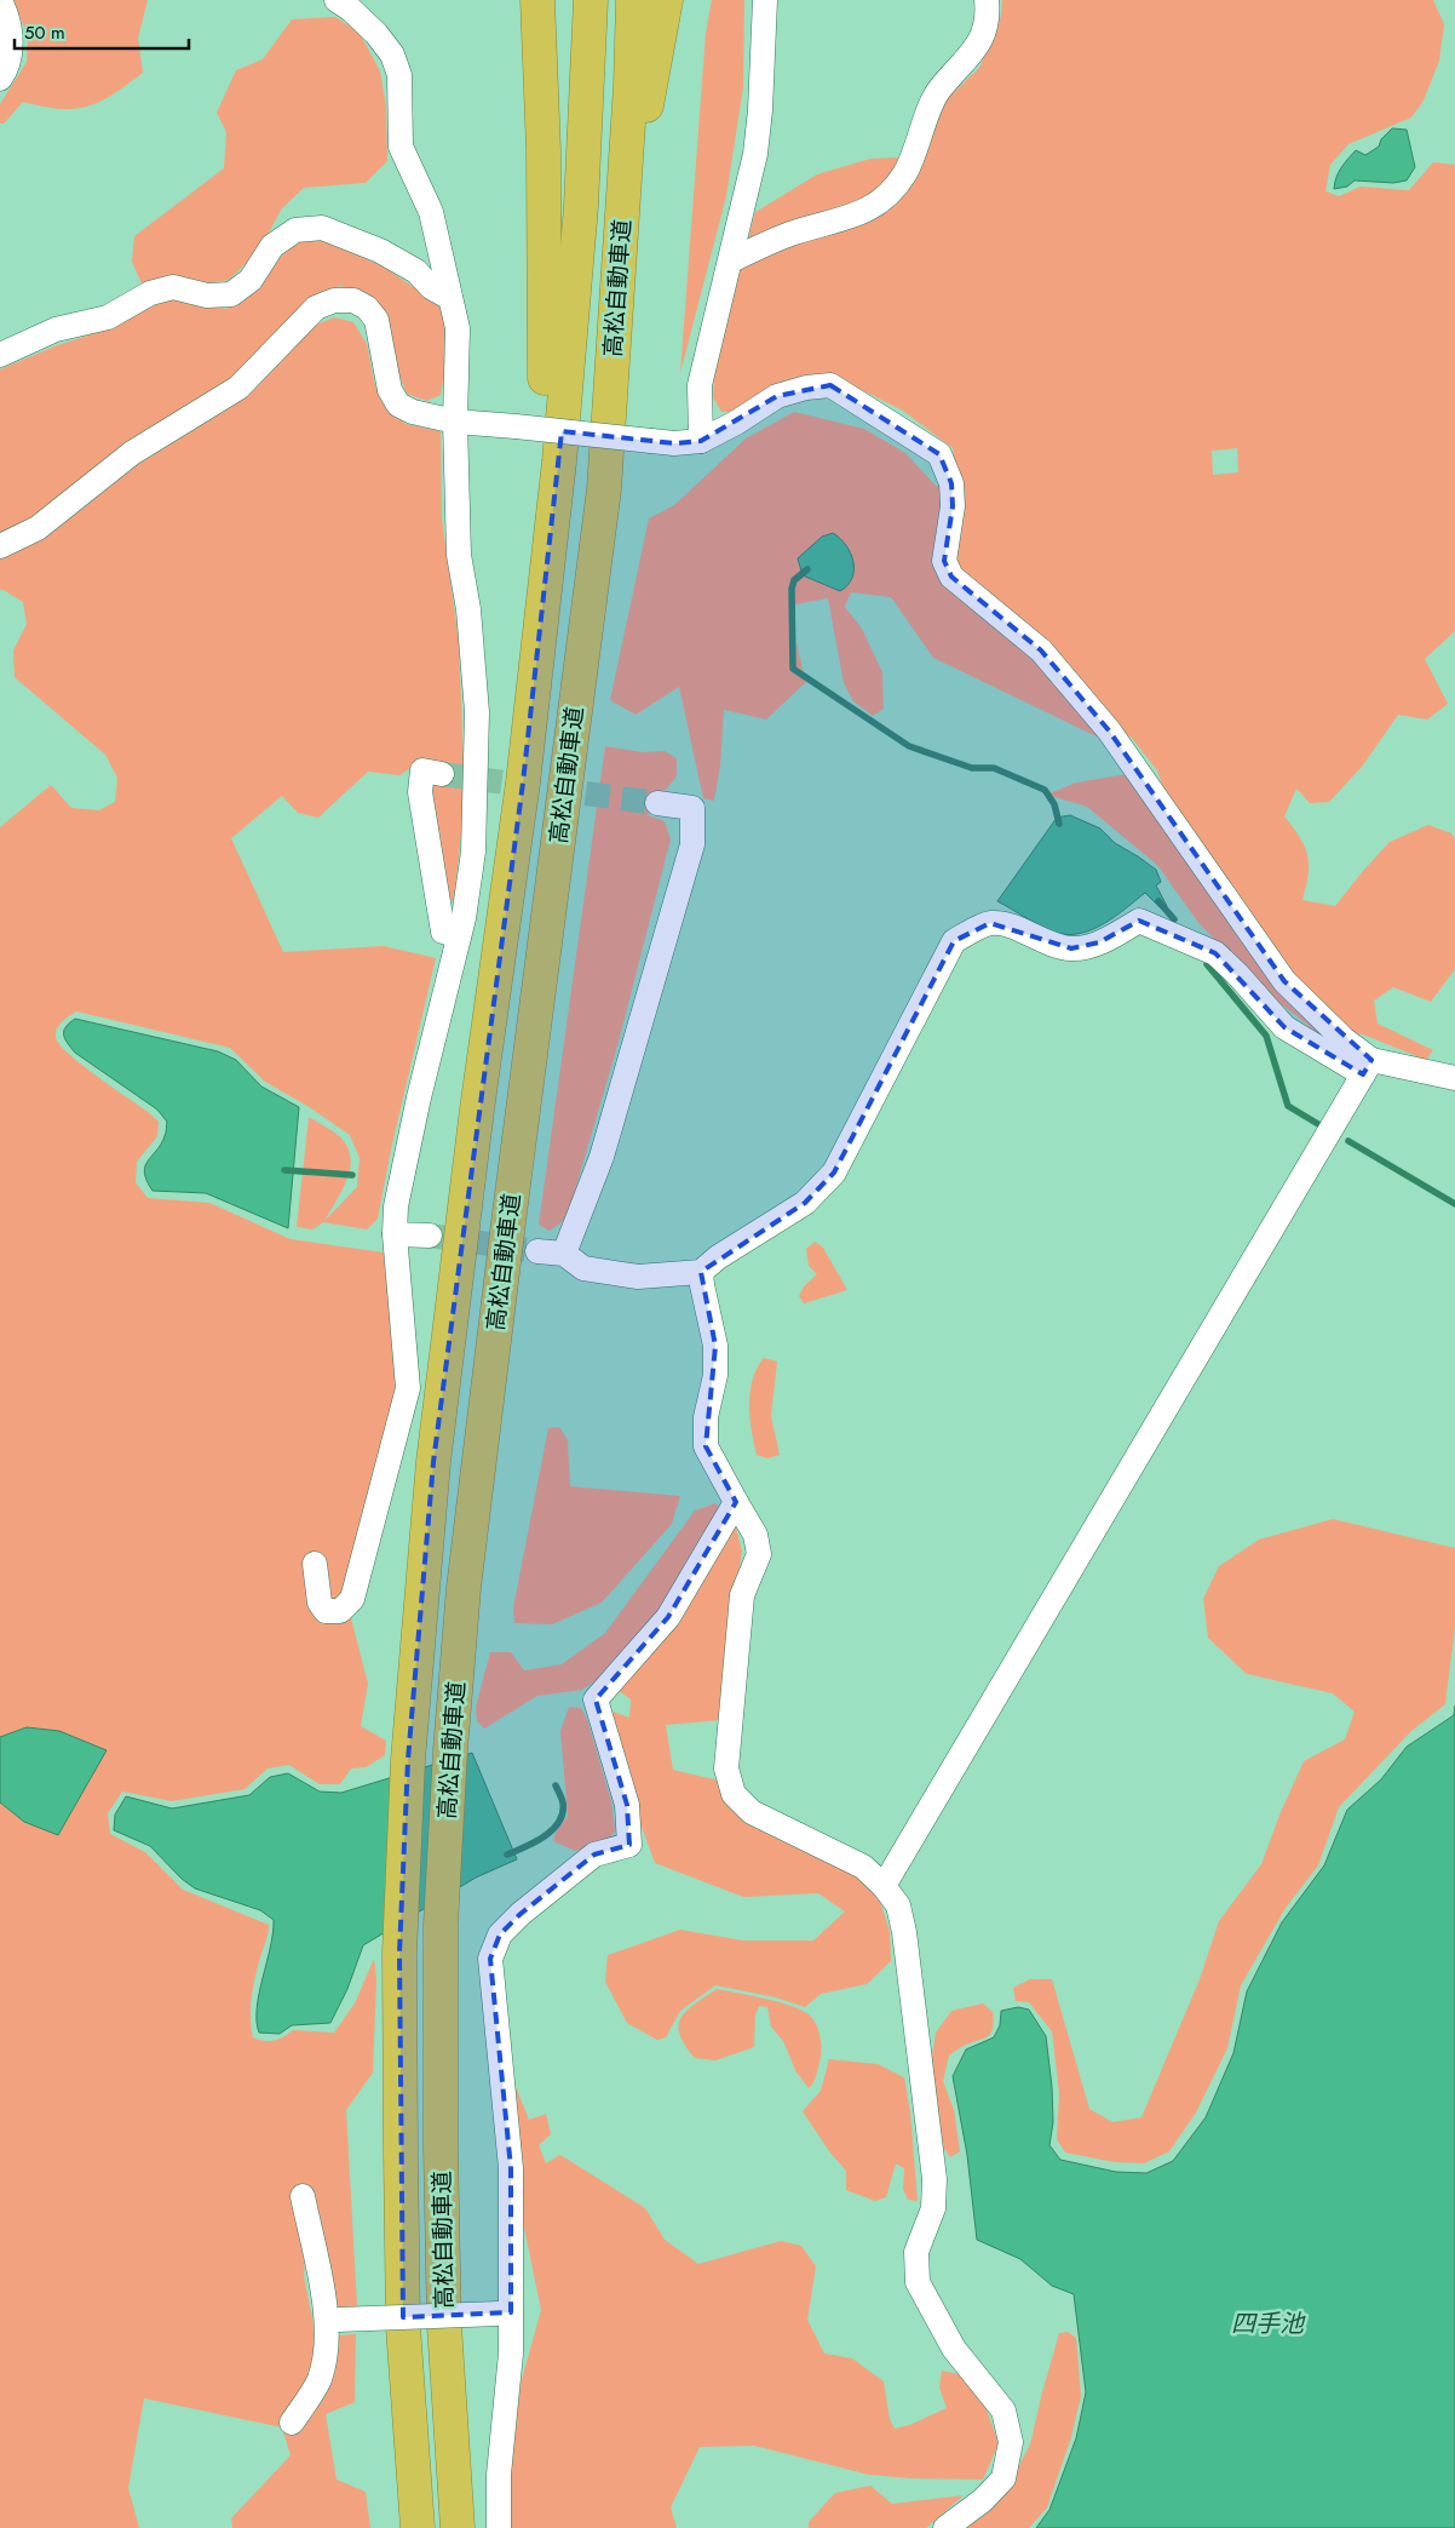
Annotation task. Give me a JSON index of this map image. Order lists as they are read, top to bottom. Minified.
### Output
{"streets":{"highway":["高松自動車道"]},"water":["四手池"],"scale_bar":"50 m"}
